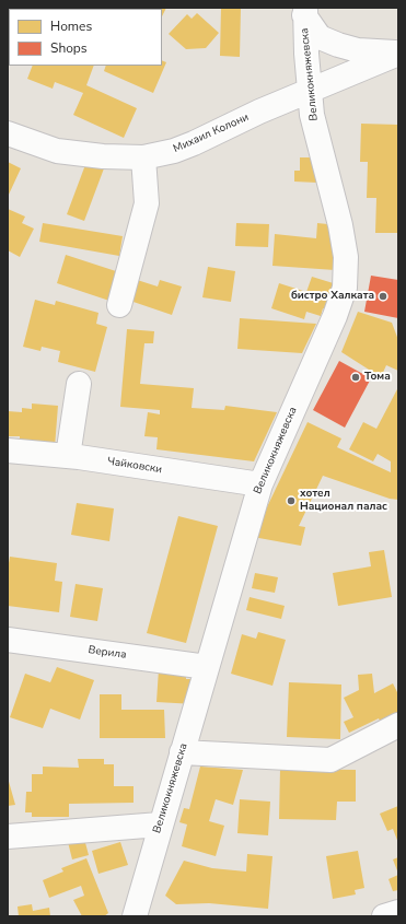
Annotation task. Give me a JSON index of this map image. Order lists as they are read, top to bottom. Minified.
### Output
{"streets":{"street":["Великокняжевска","Михаил Колони","Чайковски","Верила"]},"crossings":[["Великокняжевска","Михаил Колони"],["Великокняжевска","Чайковски"],["Великокняжевска","Верила"]],"places":["бистро Халката","Тома","хотел Национал палас"],"legend":["Homes","Shops"]}
